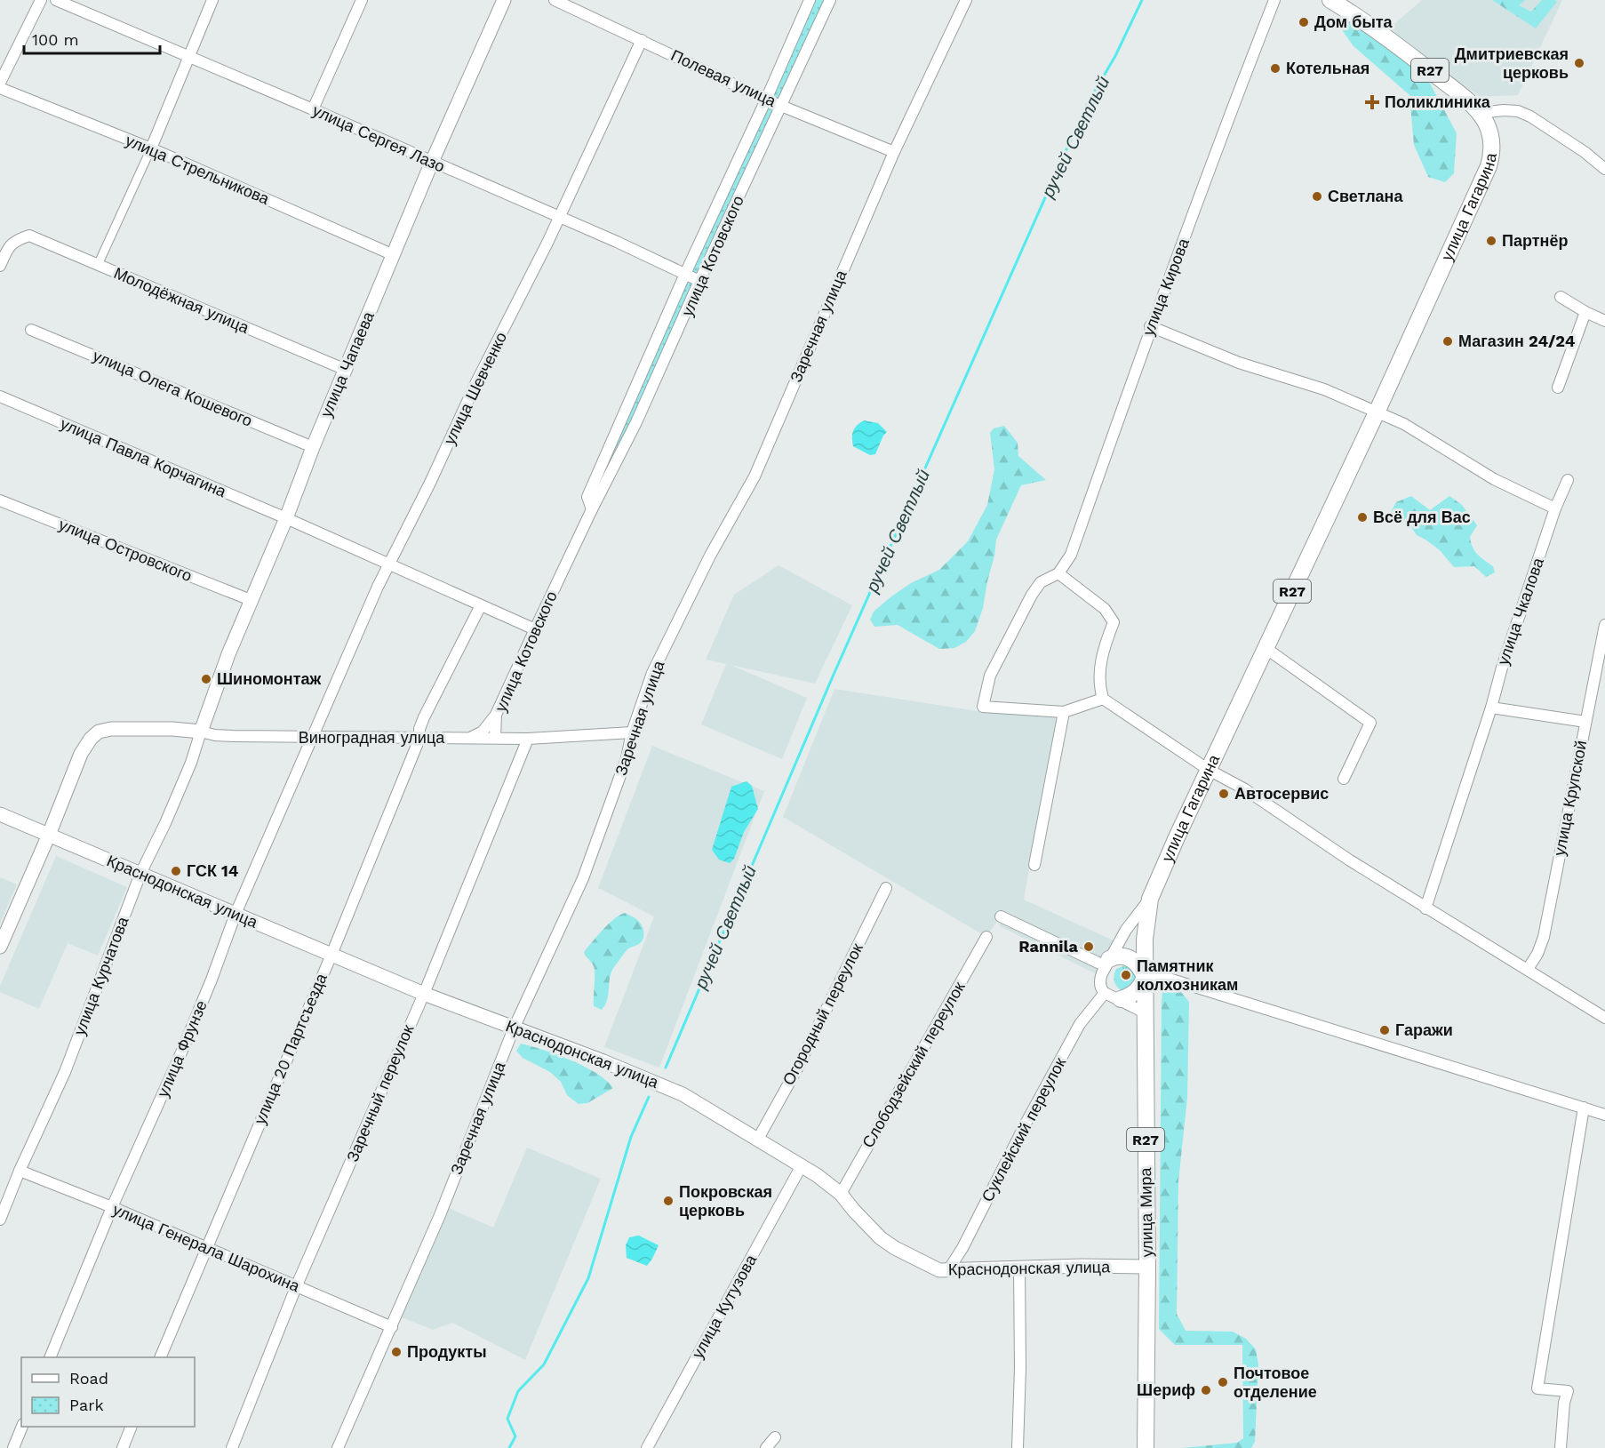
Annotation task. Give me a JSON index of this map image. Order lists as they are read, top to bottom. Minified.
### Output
{"streets":{"main road":["R27","улица Гагарина","улица Мира"],"street":["Полевая улица","улица Сергея Лазо","улица Стрельникова","улица Котовского","улица Кирова","Молодёжная улица","Заречная улица","улица Чапаева","улица Олега Кошевого","улица Шевченко","улица Павла Корчагина","улица Островского","улица Чкалова","Виноградная улица","улица Крупской","Краснодонская улица","улица Курчатова","Огородный переулок","улица Фрунзе","улица 20 Партсъезда","Слободзейский переулок","Заречный переулок","Суклейский переулок","улица Генерала Шарохина","улица Кутузова"]},"crossings":[["Полевая улица","улица Котовского"],["Полевая улица","Заречная улица"],["Полевая улица","улица Шевченко"],["улица Сергея Лазо","улица Котовского"],["улица Сергея Лазо","улица Чапаева"],["улица Сергея Лазо","улица Шевченко"],["улица Стрельникова","улица Чапаева"],["улица Гагарина","Суклейский переулок"],["улица Гагарина","улица Мира"],["улица Котовского","улица Павла Корчагина"],["улица Котовского","Виноградная улица"],["Молодёжная улица","улица Чапаева"],["Заречная улица","Виноградная улица"],["Заречная улица","Краснодонская улица"],["Заречная улица","улица Генерала Шарохина"],["улица Чапаева","улица Олега Кошевого"],["улица Чапаева","улица Павла Корчагина"],["улица Чапаева","улица Островского"],["улица Чапаева","Виноградная улица"],["улица Чапаева","улица Курчатова"],["улица Шевченко","улица Павла Корчагина"],["улица Шевченко","Виноградная улица"],["улица Шевченко","улица Фрунзе"],["улица Павла Корчагина","улица 20 Партсъезда"],["Виноградная улица","Краснодонская улица"],["Виноградная улица","улица Курчатова"],["Виноградная улица","улица Фрунзе"],["Виноградная улица","улица 20 Партсъезда"],["Виноградная улица","Заречный переулок"],["Краснодонская улица","улица Курчатова"],["Краснодонская улица","Огородный переулок"],["Краснодонская улица","улица Фрунзе"],["Краснодонская улица","улица 20 Партсъезда"],["Краснодонская улица","Слободзейский переулок"],["Краснодонская улица","Заречный переулок"],["Краснодонская улица","Суклейский переулок"],["Краснодонская улица","улица Мира"],["Краснодонская улица","улица Кутузова"],["улица Курчатова","улица Генерала Шарохина"],["улица Фрунзе","улица Генерала Шарохина"],["улица 20 Партсъезда","улица Генерала Шарохина"],["Заречный переулок","улица Генерала Шарохина"],["Суклейский переулок","улица Мира"]],"water":["ручей Светлый"],"places":{"other":["Дом быта","Дмитриевская церковь","Котельная","Светлана","Партнёр","Магазин 24/24","Всё для Вас","Шиномонтаж","Автосервис","ГСК 14","Rannila","Памятник колхозникам","Гаражи","Покровская церковь","Продукты","Почтовое отделение","Шериф"],"health":["Поликлиника"]},"legend":["Road","Park"],"scale_bar":"100 m"}
